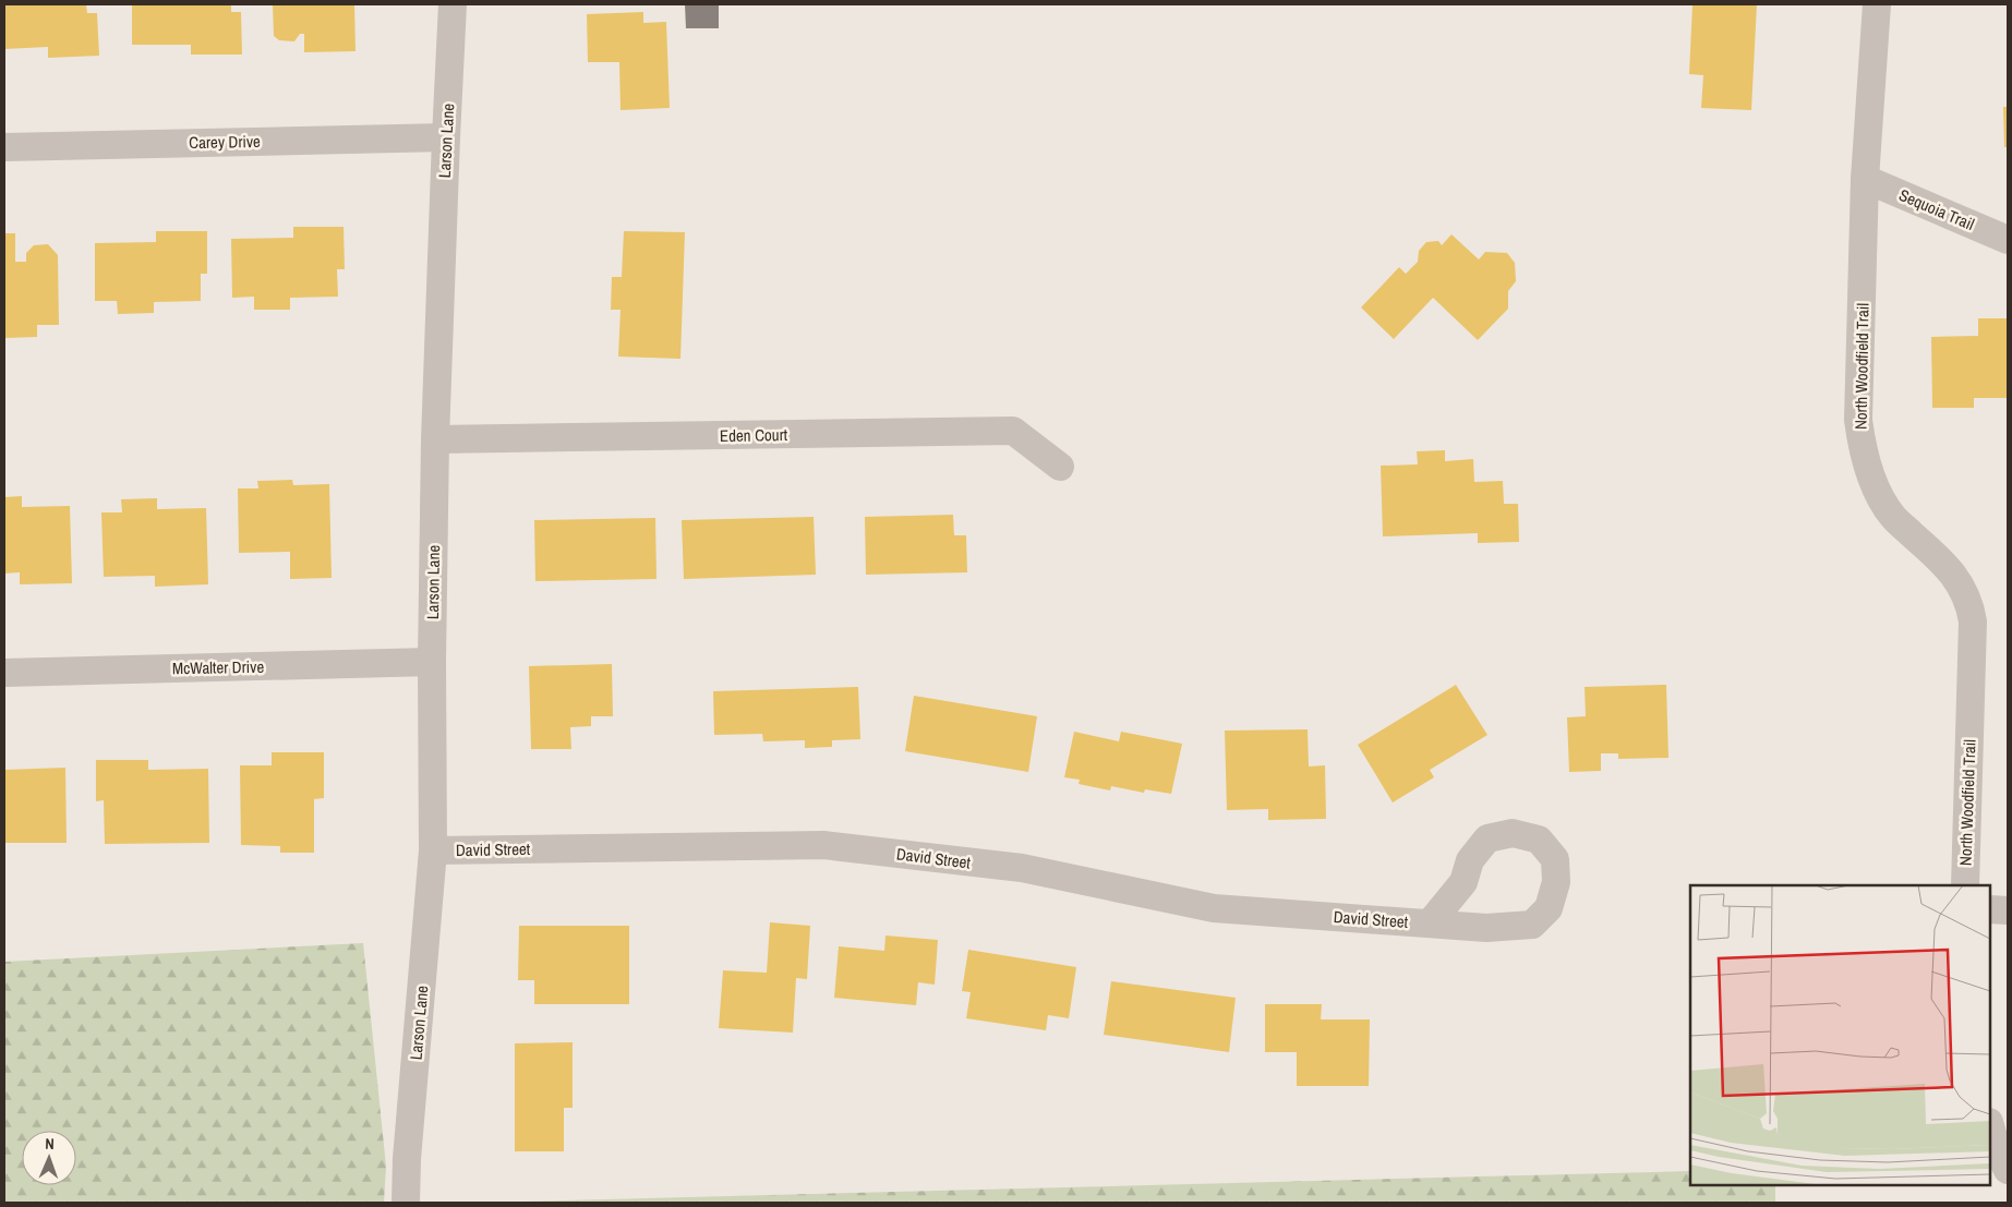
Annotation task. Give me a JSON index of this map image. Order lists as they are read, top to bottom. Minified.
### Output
{"streets":{"street":["Larson Lane","Carey Drive","Sequoia Trail","North Woodfield Trail","Eden Court","McWalter Drive","David Street"]},"crossings":[["Larson Lane","Carey Drive"],["Larson Lane","Eden Court"],["Larson Lane","McWalter Drive"],["Larson Lane","David Street"],["Sequoia Trail","North Woodfield Trail"]],"north":"top"}
